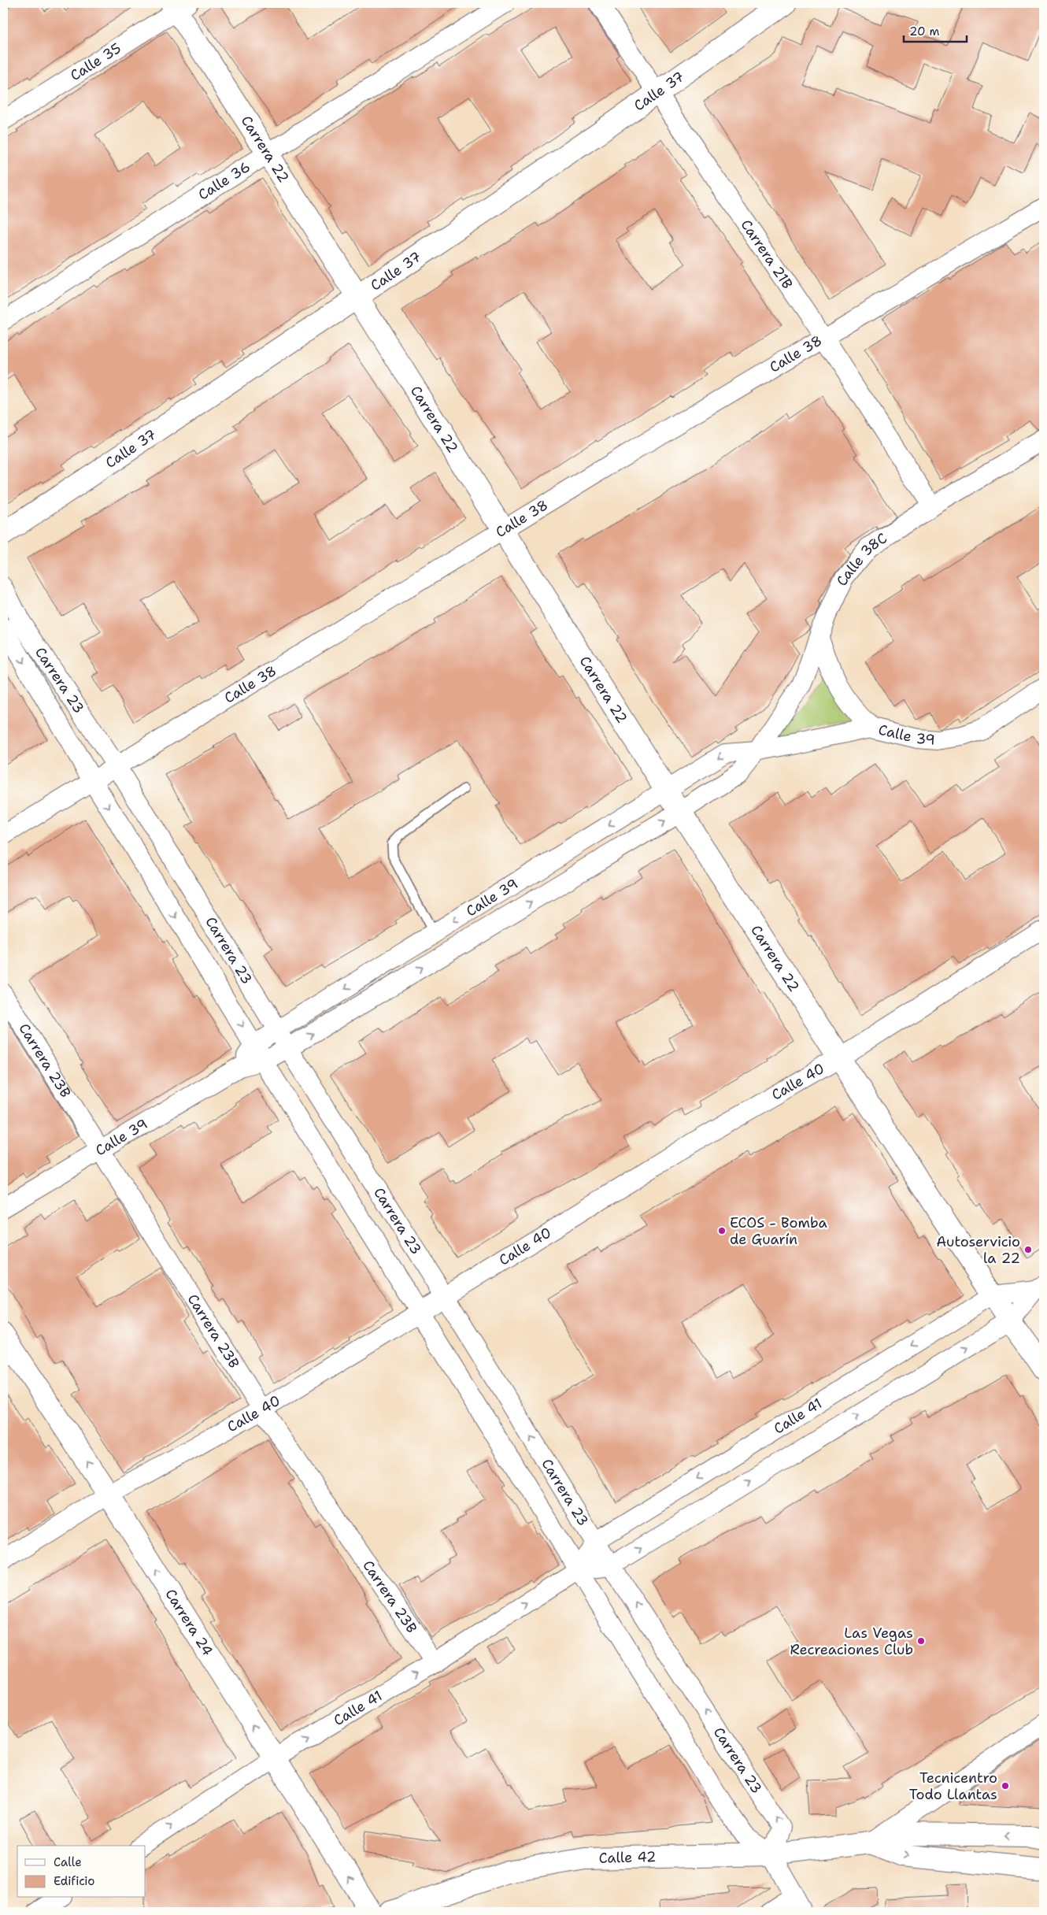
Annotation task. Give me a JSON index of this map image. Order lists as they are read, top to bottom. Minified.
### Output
{"streets":{"street":["Calle 35","Calle 37","Carrera 22","Calle 36","Carrera 21B","Calle 38","Calle 38C","Carrera 23","Calle 39","Carrera 23B","Calle 40","Calle 41","Carrera 24","Calle 42"]},"crossings":[["Calle 35","Carrera 22"],["Calle 37","Carrera 22"],["Calle 37","Carrera 21B"],["Carrera 22","Calle 36"],["Carrera 22","Calle 38"],["Carrera 22","Calle 39"],["Carrera 22","Calle 40"],["Carrera 22","Calle 41"],["Carrera 21B","Calle 38"],["Carrera 21B","Calle 38C"],["Calle 38","Carrera 23"],["Calle 38C","Calle 39"],["Carrera 23","Calle 39"],["Carrera 23","Calle 40"],["Carrera 23","Calle 41"],["Carrera 23","Calle 42"],["Calle 39","Carrera 23B"],["Carrera 23B","Calle 40"],["Carrera 23B","Calle 41"],["Calle 40","Carrera 24"],["Calle 41","Carrera 24"]],"one_way":["Carrera 24"],"places":["ECOS - Bomba de Guarín","Autoservicio la 22","Las Vegas Recreaciones Club","Tecnicentro Todo Llantas"],"legend":["Calle","Edificio"],"scale_bar":"20 m"}
